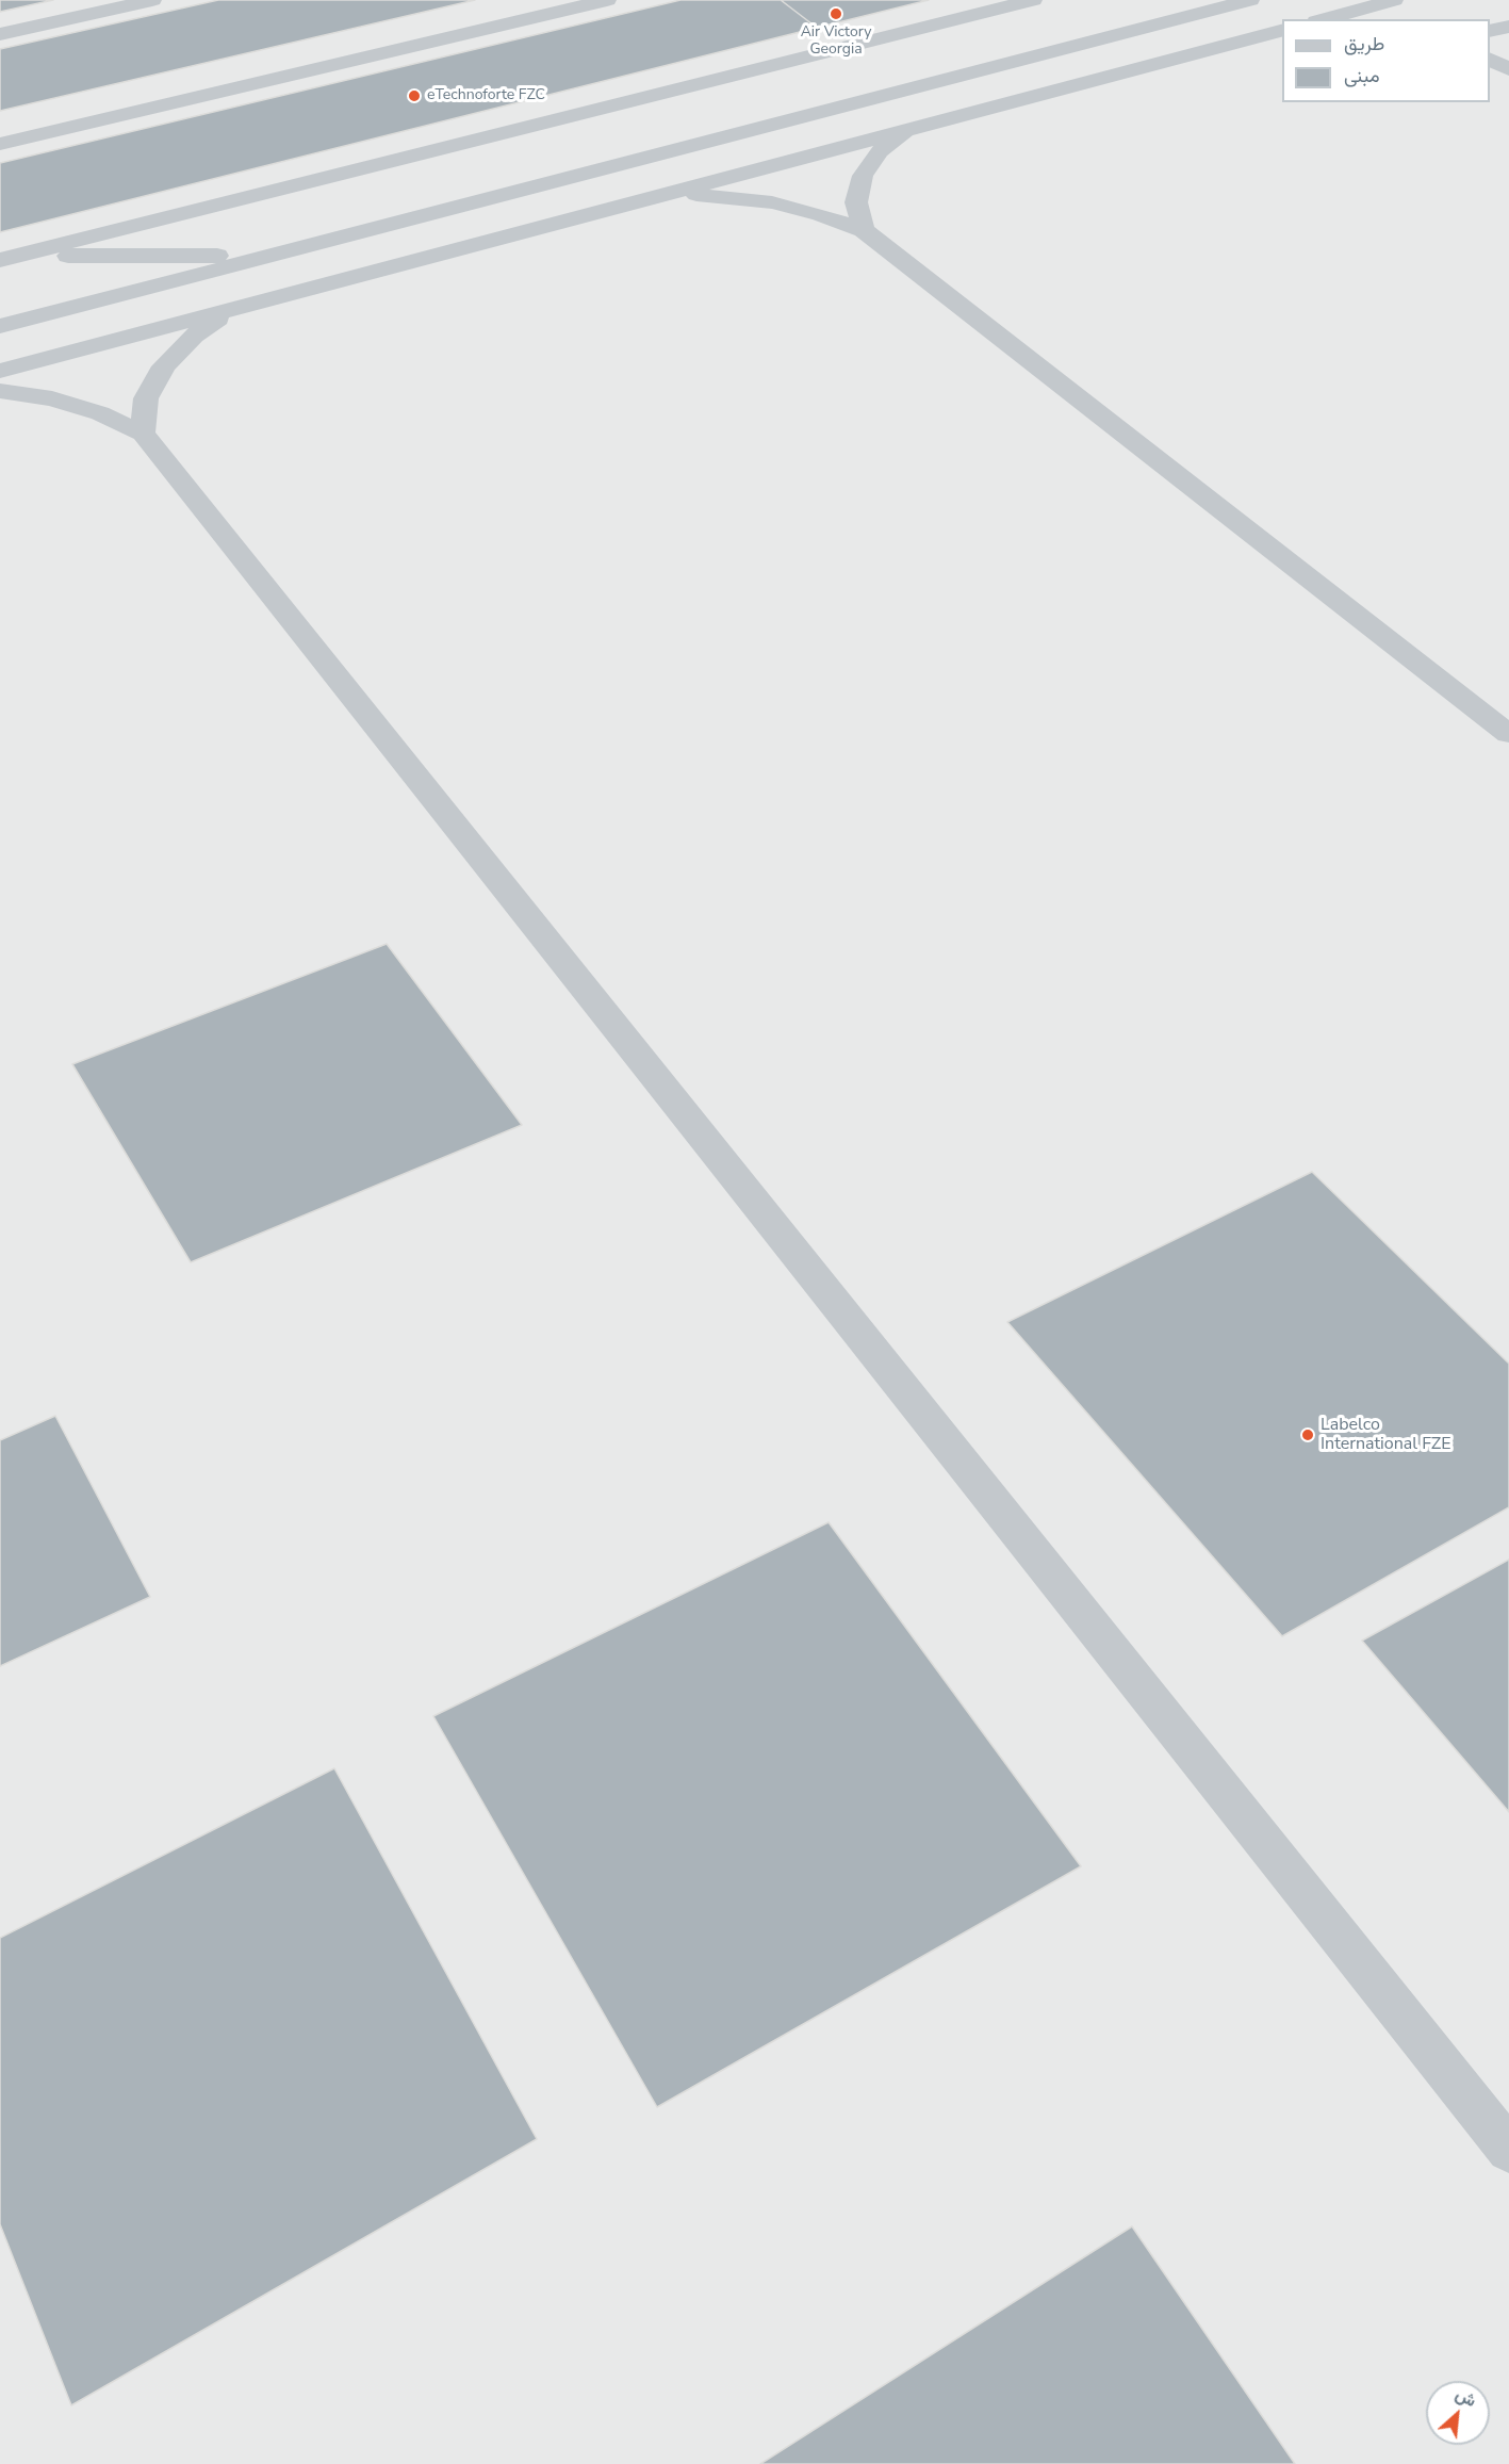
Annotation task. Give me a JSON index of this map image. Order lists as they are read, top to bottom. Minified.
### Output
{"places":["Air Victory Georgia","eTechnoforte FZC","Labelco International FZE"],"legend":["طريق","مبنى"],"north":"top right"}
